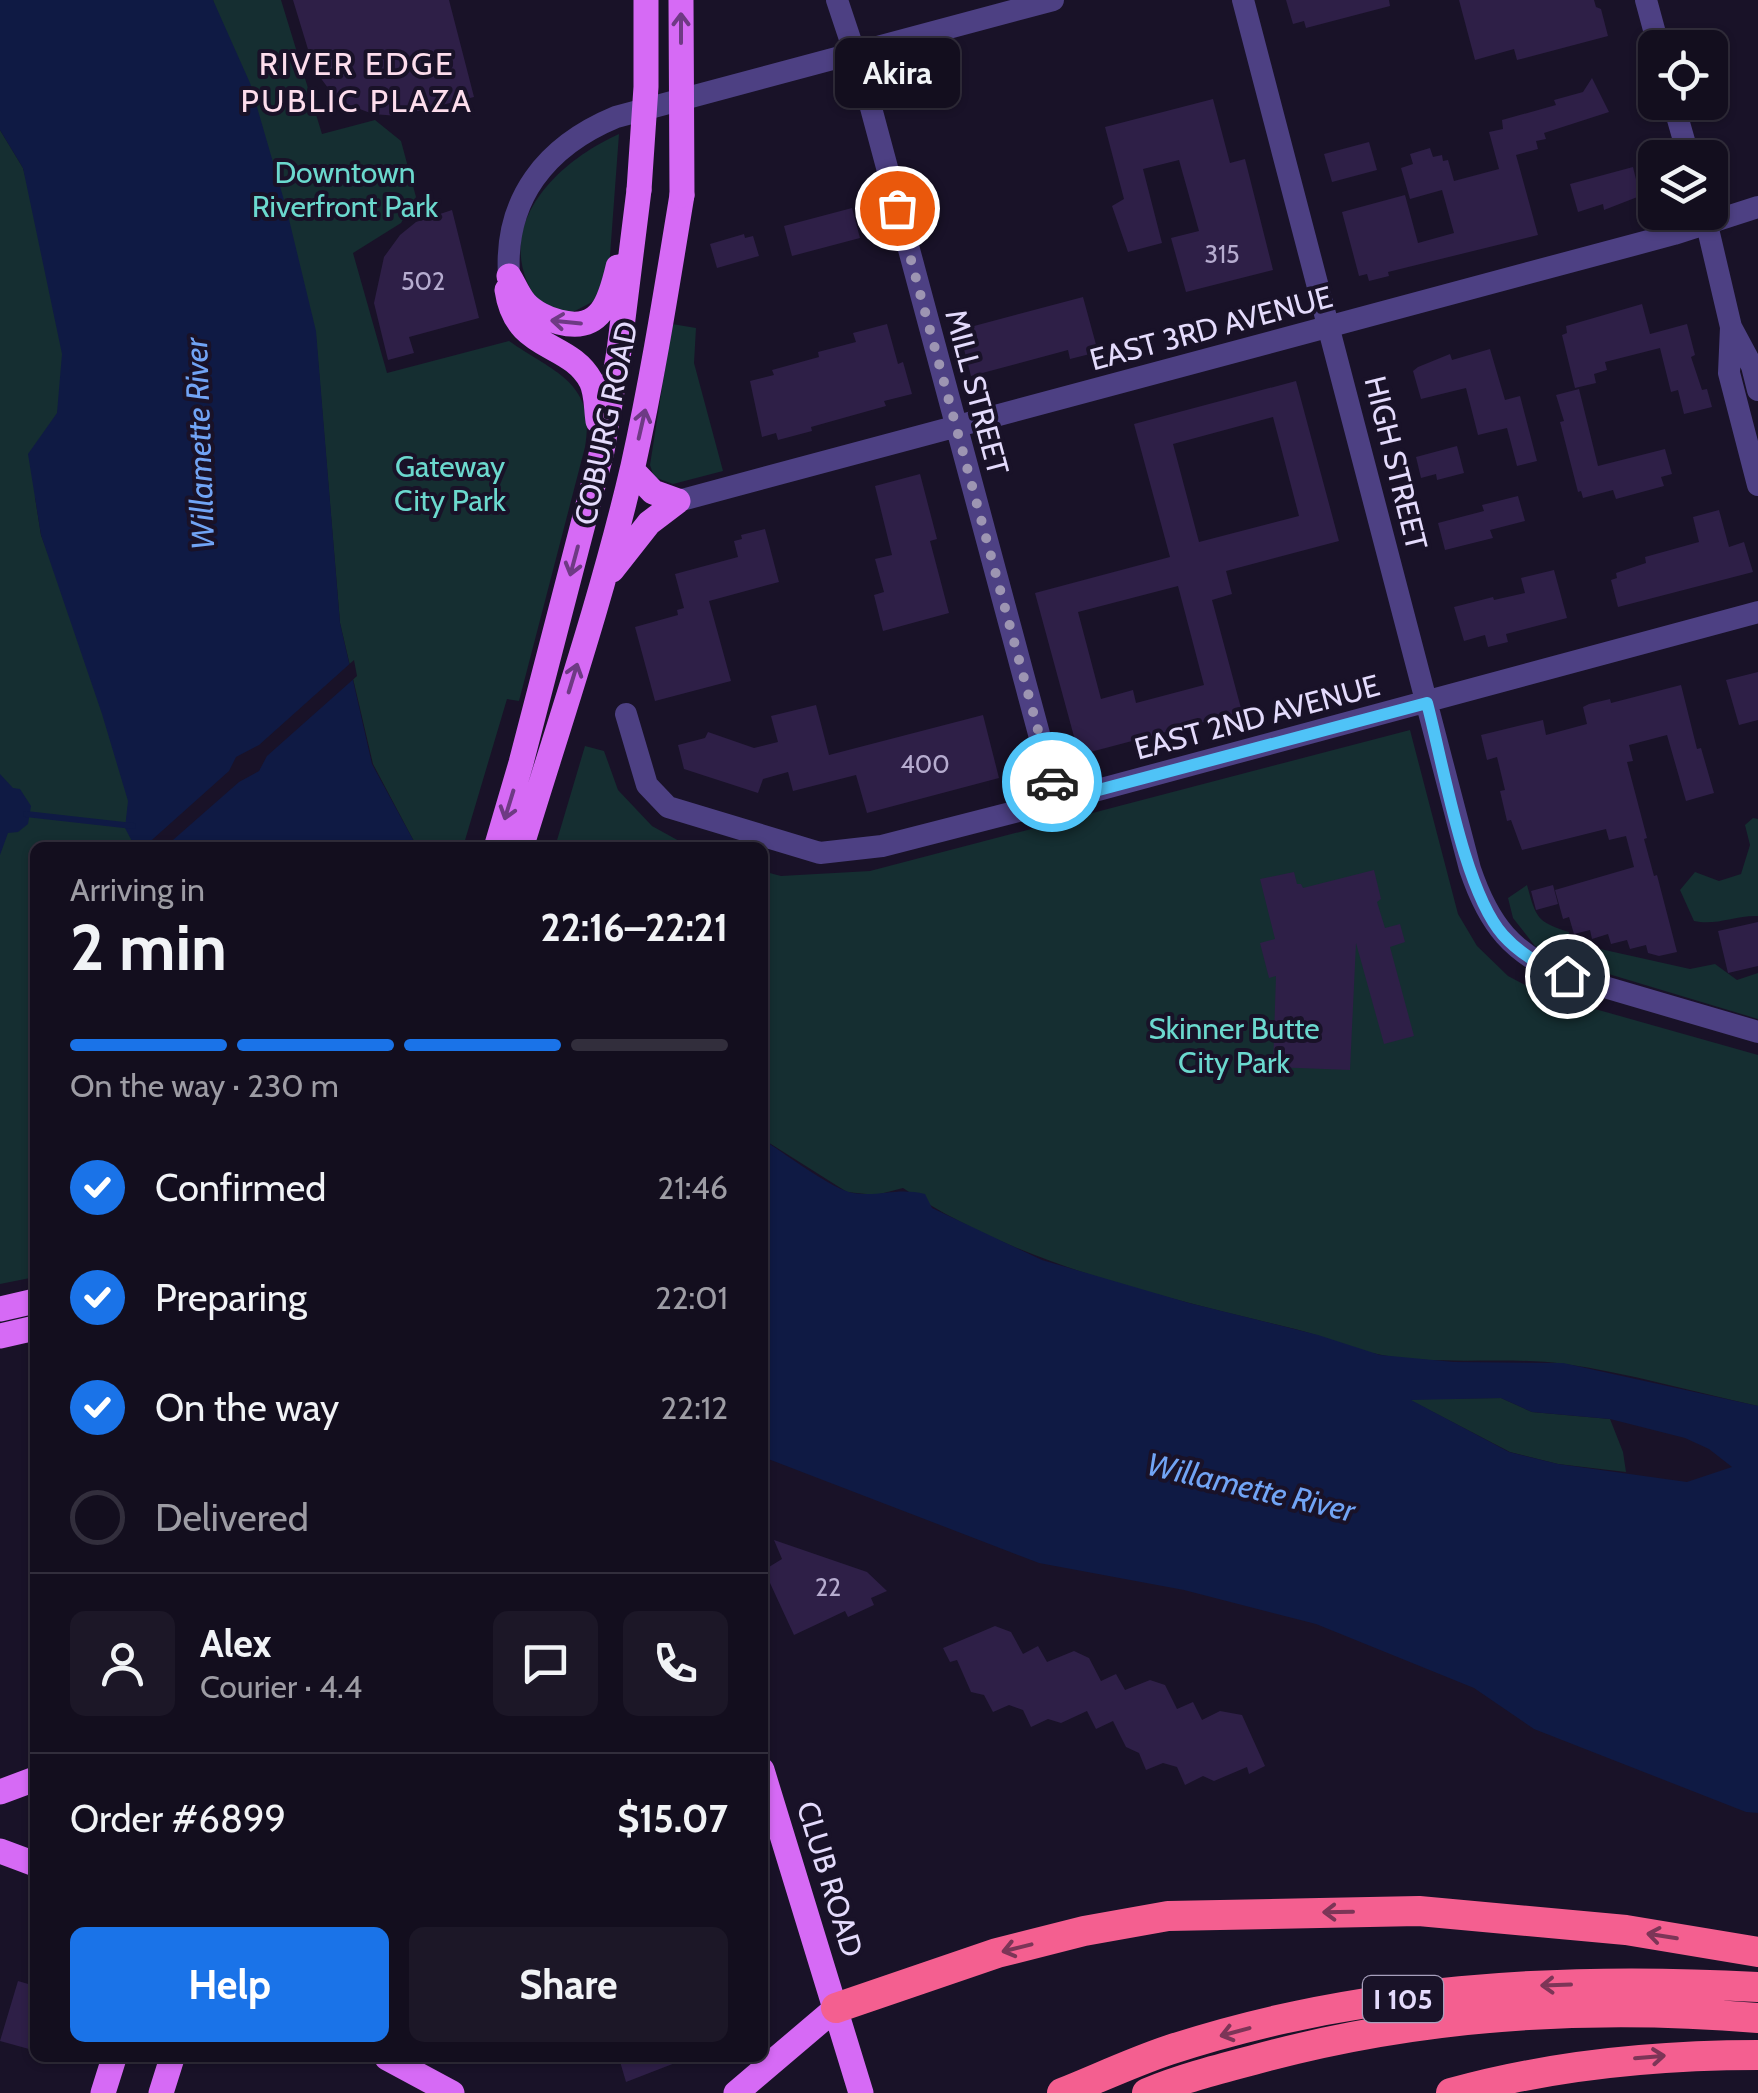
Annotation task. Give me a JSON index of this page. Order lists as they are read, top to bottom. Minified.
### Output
{"streets":{"highway":["I 105"],"main road":["COBURG ROAD","CLUB ROAD"],"street":["EAST 3RD AVENUE","MILL STREET","HIGH STREET","EAST 2ND AVENUE"]},"crossings":[["EAST 3RD AVENUE","MILL STREET"],["EAST 3RD AVENUE","HIGH STREET"],["MILL STREET","EAST 2ND AVENUE"],["HIGH STREET","EAST 2ND AVENUE"]],"districts":["RIVER EDGE PUBLIC PLAZA"],"water":["Willamette River"],"parks":["Downtown Riverfront Park","Gateway City Park","Skinner Butte City Park"],"places":["Akira"],"house_numbers":["315","502","400","22"],"page":{"bubble":"Akira","heading":["2 min","Arriving in","22:16–22:21"],"panel":["Alex","Courier · 4.4","Order #6899","$15.07"],"bar":"On the way · 230 m","list":[["Confirmed","21:46"],["Preparing","22:01"],["On the way","22:12"],"Delivered"],"buttons":["Help","Share"]}}
